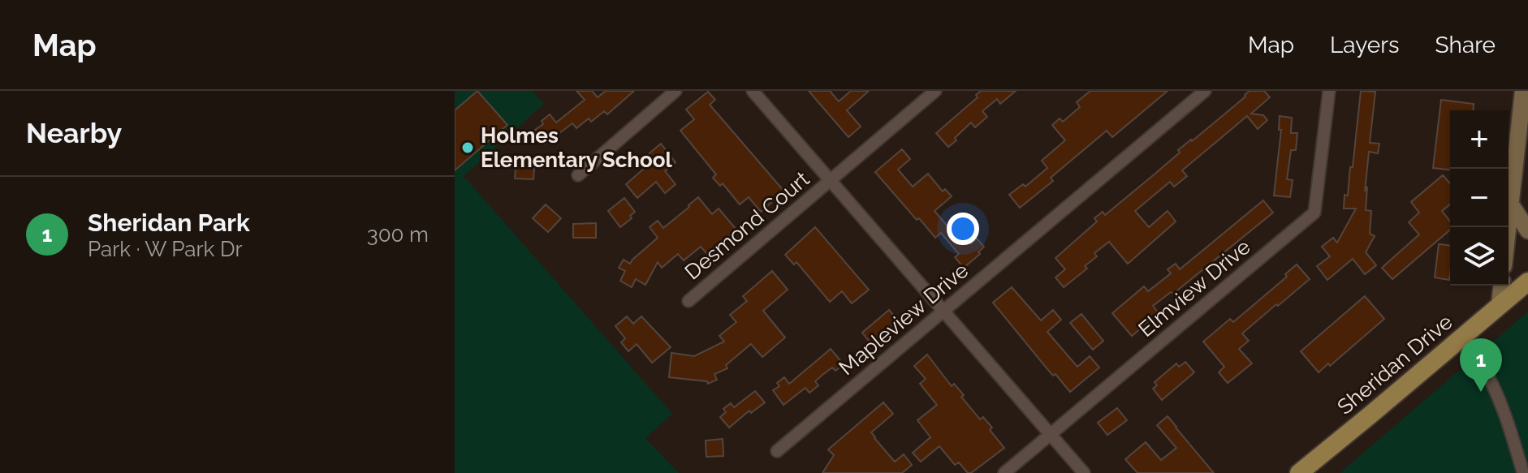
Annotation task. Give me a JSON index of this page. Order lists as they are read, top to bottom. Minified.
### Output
{"streets":{"main road":["Sheridan Drive"],"street":["Desmond Court","Elmview Drive","Mapleview Drive"]},"places":["Holmes Elementary School"],"page":{"header":"Map","nav":["Map","Layers","Share"],"heading":"Nearby","map_buttons":["+","−"],"list":[{"mark":"1","name":"Sheridan Park","note":"Park · W Park Dr","value":"300 m"}],"pins":"1"}}
